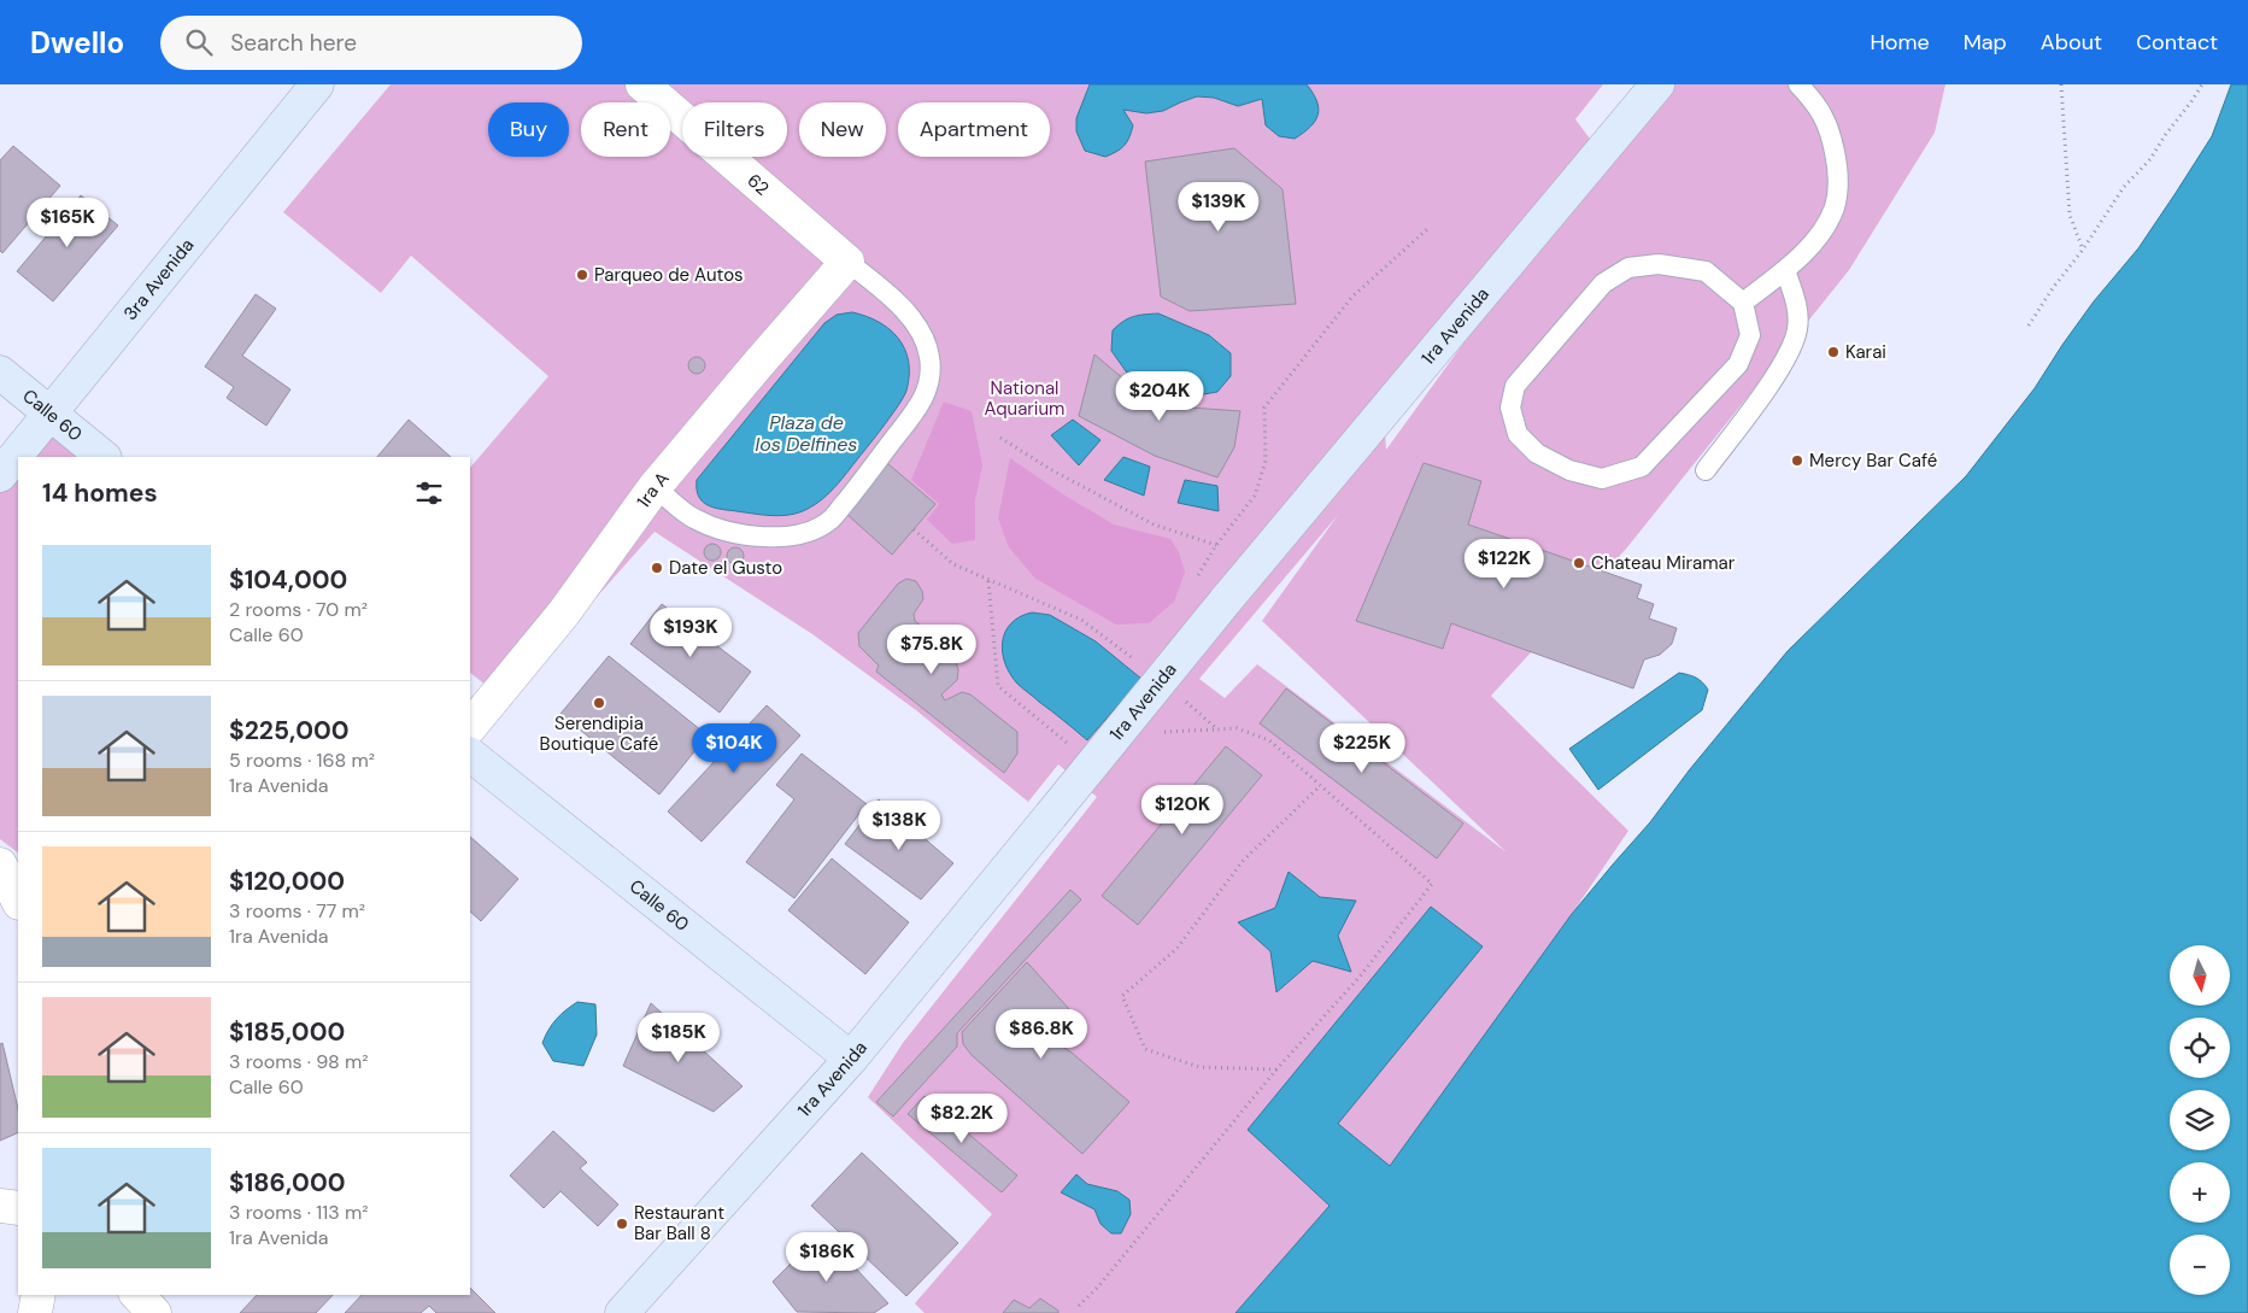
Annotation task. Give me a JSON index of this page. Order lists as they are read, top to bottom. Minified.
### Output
{"streets":{"street":["62","3ra Avenida","1ra Avenida","Calle 60","1ra A"]},"crossings":[["62","1ra A"],["3ra Avenida","Calle 60"],["1ra Avenida","Calle 60"]],"water":["Plaza de los Delfines"],"parks":["National Aquarium"],"places":["Parqueo de Autos","Karai","Mercy Bar Café","Chateau Miramar","Date el Gusto","Serendipia Boutique Café","Restaurant Bar Ball 8"],"north":"bottom","page":{"header":"Dwello","search":"Search here","nav":["Home","Map","About","Contact"],"chip":["Buy","Rent","Filters","New","Apartment"],"price":["$139K","$165K","$204K","$122K","$193K","$75.8K","$104K","$225K","$120K","$138K","$86.8K","$185K","$82.2K","$186K"],"heading":"14 homes","list":[{"name":"$104,000","note":"2 rooms · 70 m² · Calle 60"},{"name":"$225,000","note":"5 rooms · 168 m² · 1ra Avenida"},{"name":"$120,000","note":"3 rooms · 77 m² · 1ra Avenida"},{"name":"$185,000","note":"3 rooms · 98 m² · Calle 60"},{"name":"$186,000","note":"3 rooms · 113 m² · 1ra Avenida"}],"map_buttons":["+","−"]}}
